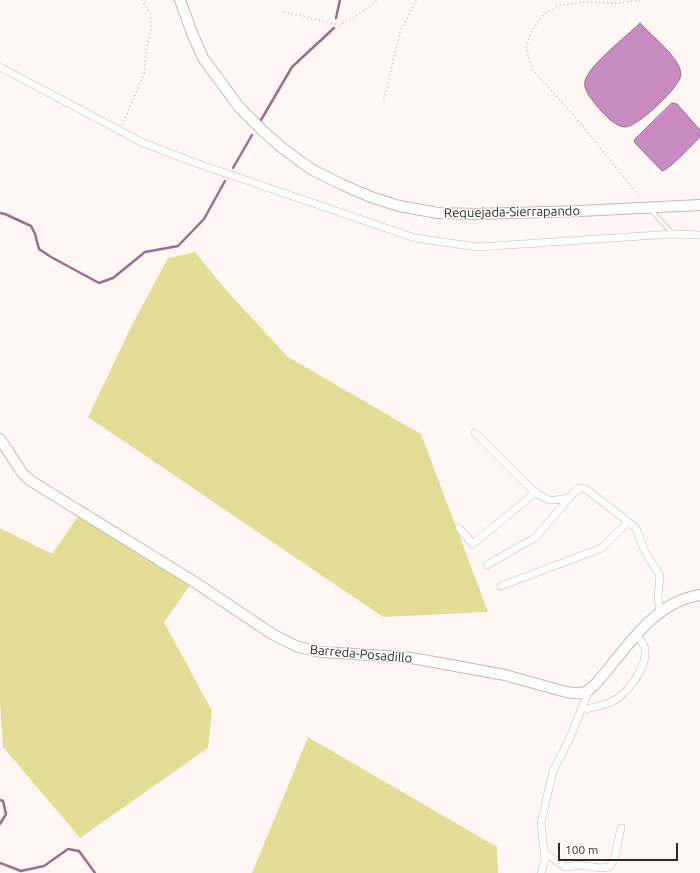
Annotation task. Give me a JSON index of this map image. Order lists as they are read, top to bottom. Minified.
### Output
{"streets":{"street":["Requejada-Sierrapando","Barreda-Posadillo"]},"scale_bar":"100 m"}
